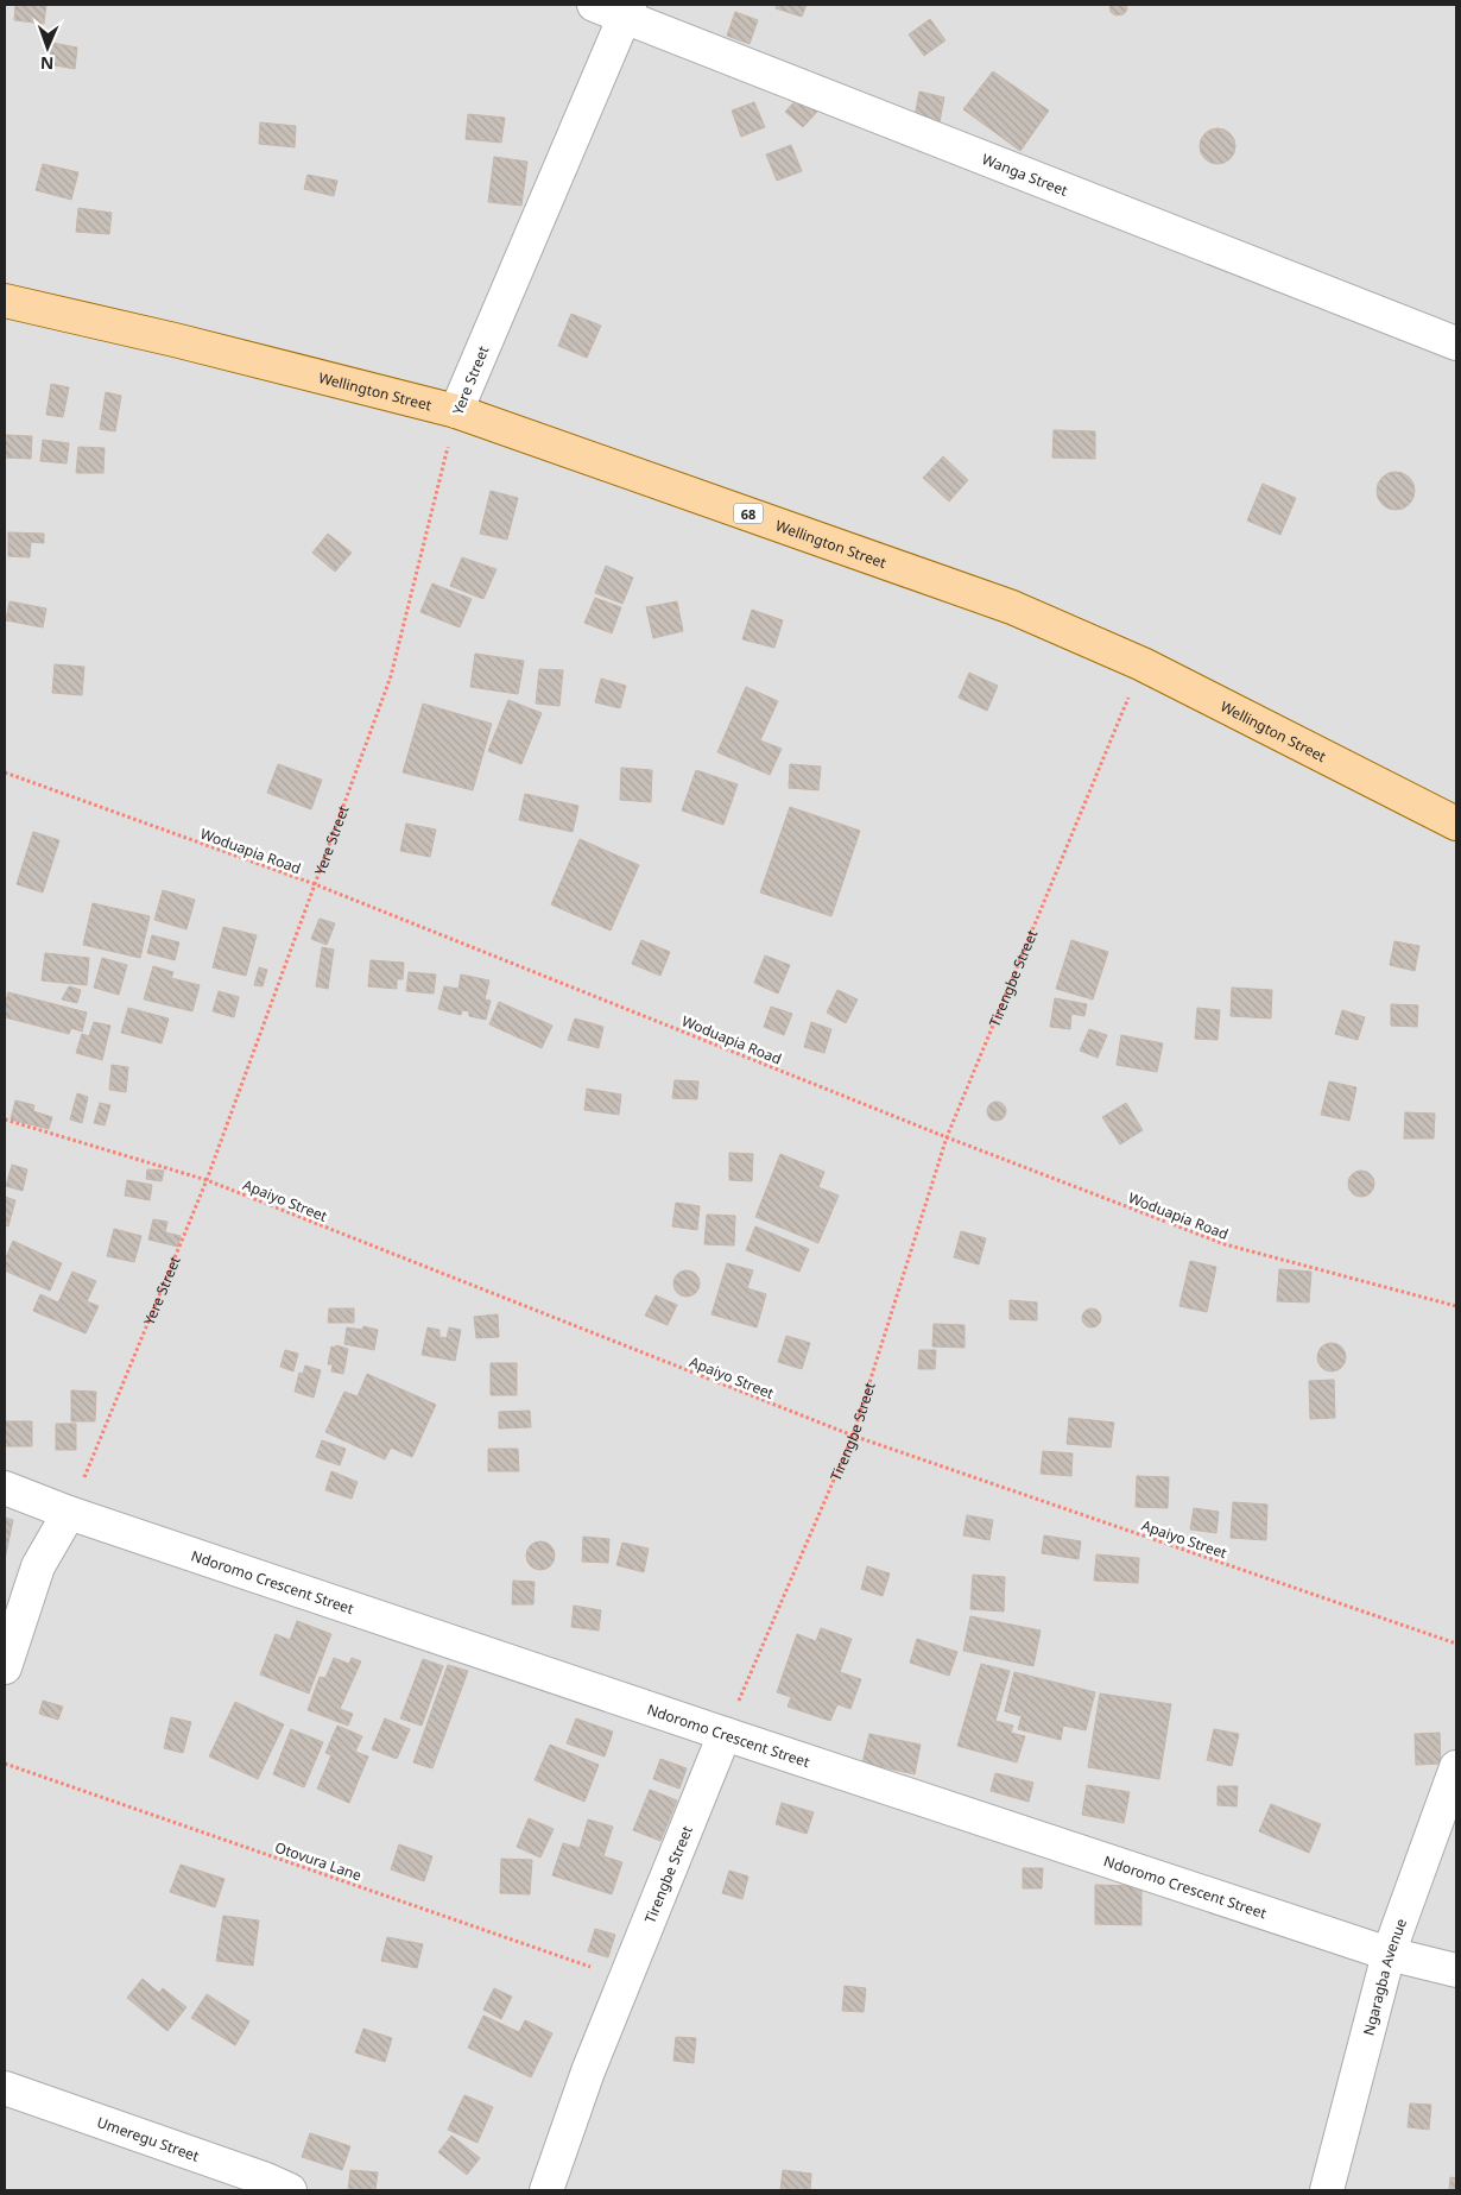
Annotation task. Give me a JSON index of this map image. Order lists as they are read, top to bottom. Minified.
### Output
{"streets":{"main road":["Wellington Street","68"],"street":["Wanga Street","Yere Street","Tirengbe Street","Ndoromo Crescent Street","Ngaragba Avenue","Umeregu Street"],"path":["Woduapia Road","Apaiyo Street","Otovura Lane"]},"crossings":[["Wanga Street","Yere Street"],["Yere Street","Wellington Street"],["Yere Street","Woduapia Road"],["Yere Street","Apaiyo Street"],["Yere Street","Ndoromo Crescent Street"],["Wellington Street","Tirengbe Street"],["Woduapia Road","Tirengbe Street"],["Tirengbe Street","Apaiyo Street"],["Tirengbe Street","Ndoromo Crescent Street"],["Tirengbe Street","Otovura Lane"],["Ndoromo Crescent Street","Ngaragba Avenue"]],"north":"bottom"}
